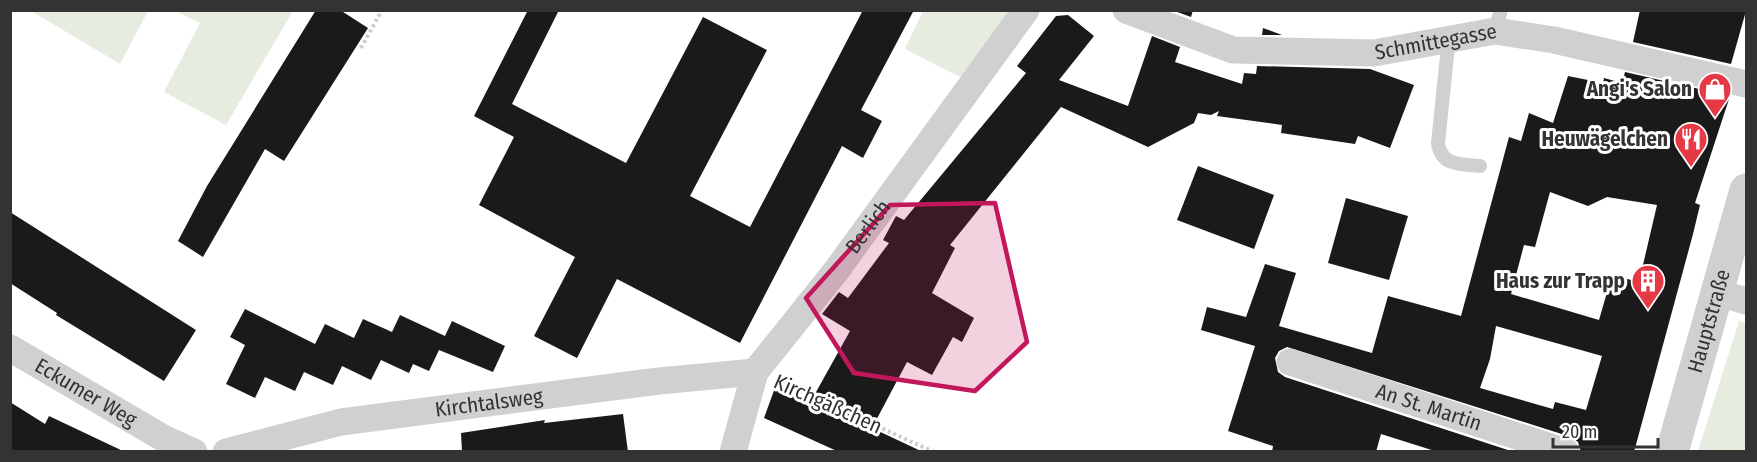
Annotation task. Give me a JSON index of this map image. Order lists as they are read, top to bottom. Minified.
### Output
{"streets":{"street":["Schmittegasse","Berlich","Hauptstraße","Eckumer Weg","Kirchtalsweg","An St. Martin"],"path":["Kirchgäßchen"]},"crossings":[["Berlich","Kirchtalsweg"],["Berlich","Kirchgäßchen"],["Kirchtalsweg","Kirchgäßchen"]],"places":{"shop":["Angi's Salon"],"restaurant":["Heuwägelchen"],"building":["Haus zur Trapp"]},"scale_bar":"20 m"}
